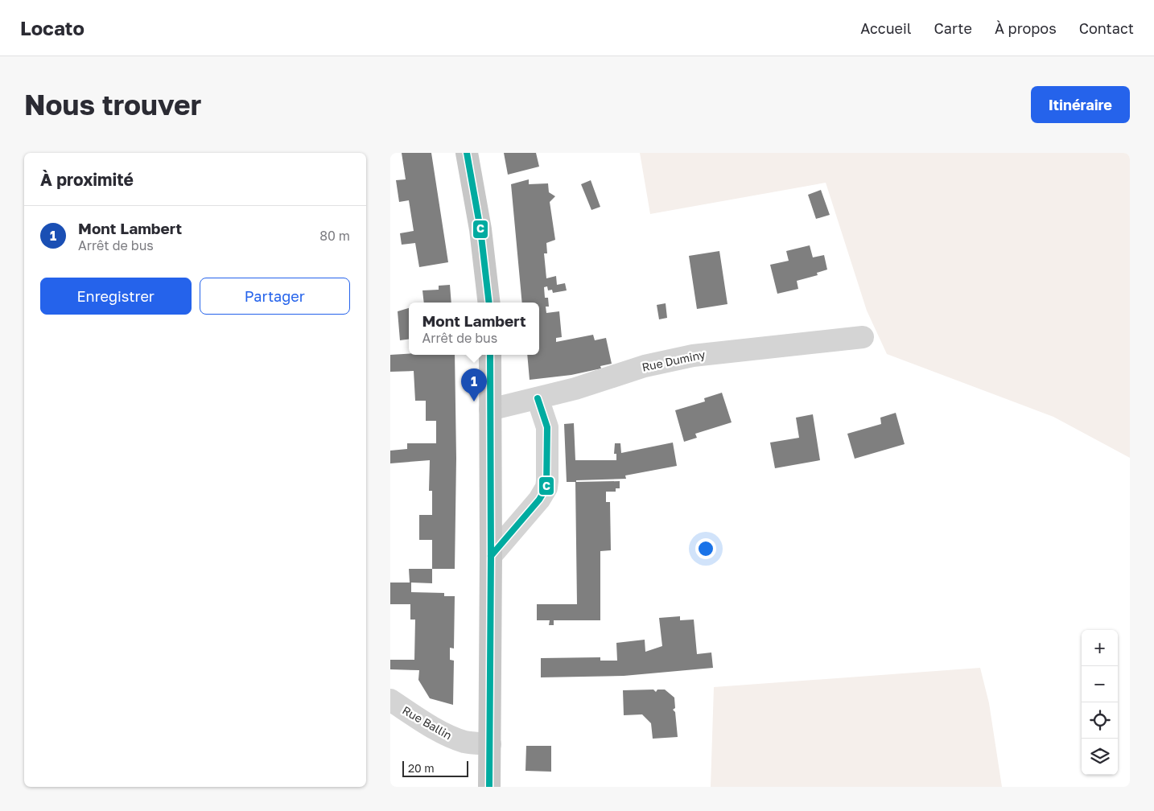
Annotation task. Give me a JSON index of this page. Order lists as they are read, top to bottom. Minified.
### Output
{"streets":{"street":["Rue Duminy","Rue Ballin"]},"lines":["transit line C"],"scale_bar":"20 m","page":{"header":"Locato","nav":["Accueil","Carte","À propos","Contact"],"buttons":["Itinéraire",["Enregistrer","Partager"]],"title":"Nous trouver","heading":"À proximité","list":[{"mark":"1","name":"Mont Lambert","note":"Arrêt de bus","value":"80 m"}],"popup":["Mont Lambert","Arrêt de bus"],"pins":"1","map_buttons":["+","−"],"scale":"20 m"}}
